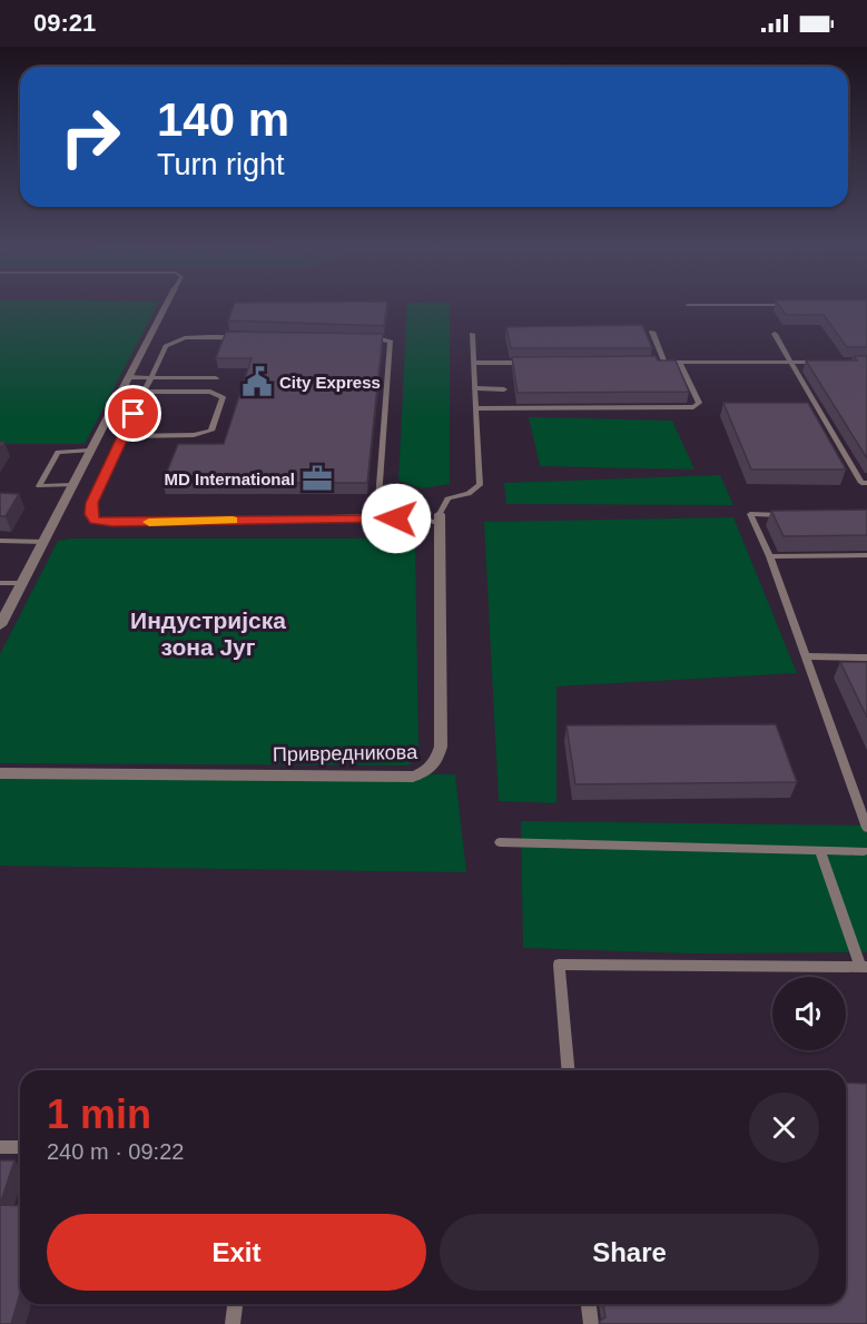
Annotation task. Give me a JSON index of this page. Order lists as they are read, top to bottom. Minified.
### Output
{"streets":{"street":["Привредникова"]},"districts":["Индустријска зона Југ"],"places":{"public building":["City Express"],"office":["MD International"]},"page":{"status":"09:21","turn":["140 m","Turn right"],"heading":["1 min","240 m · 09:22"],"buttons":["Exit","Share"]}}
